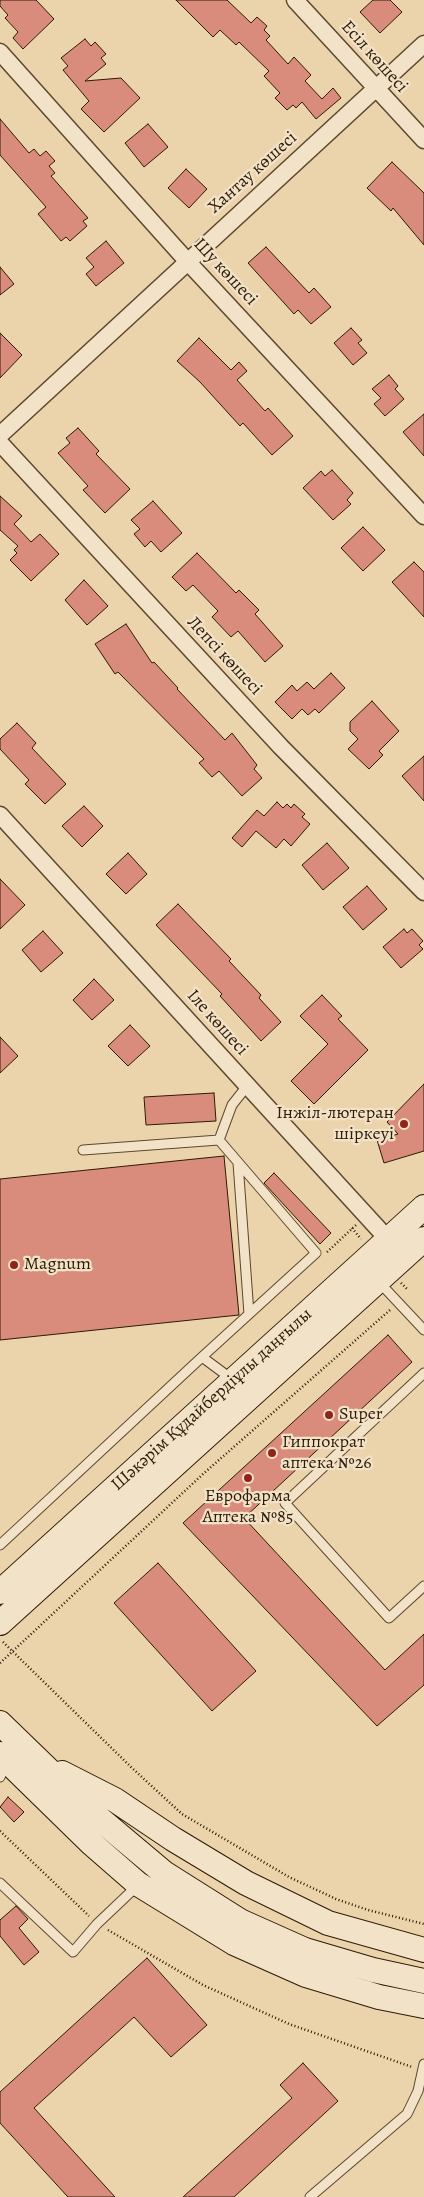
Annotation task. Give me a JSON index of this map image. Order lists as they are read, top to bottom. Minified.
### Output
{"streets":{"main road":["Шәкәрім Құдайбердіұлы даңғылы"],"street":["Есіл көшесі","Хантау көшесі","Шу көшесі","Лепсі көшесі","Іле көшесі"]},"crossings":[["Есіл көшесі","Хантау көшесі"],["Хантау көшесі","Шу көшесі"],["Іле көшесі","Шәкәрім Құдайбердіұлы даңғылы"]],"places":["Інжіл-лютеран шіркеуі","Magnum","Super","Гиппократ аптека №26","Еврофарма Аптека №85"]}
